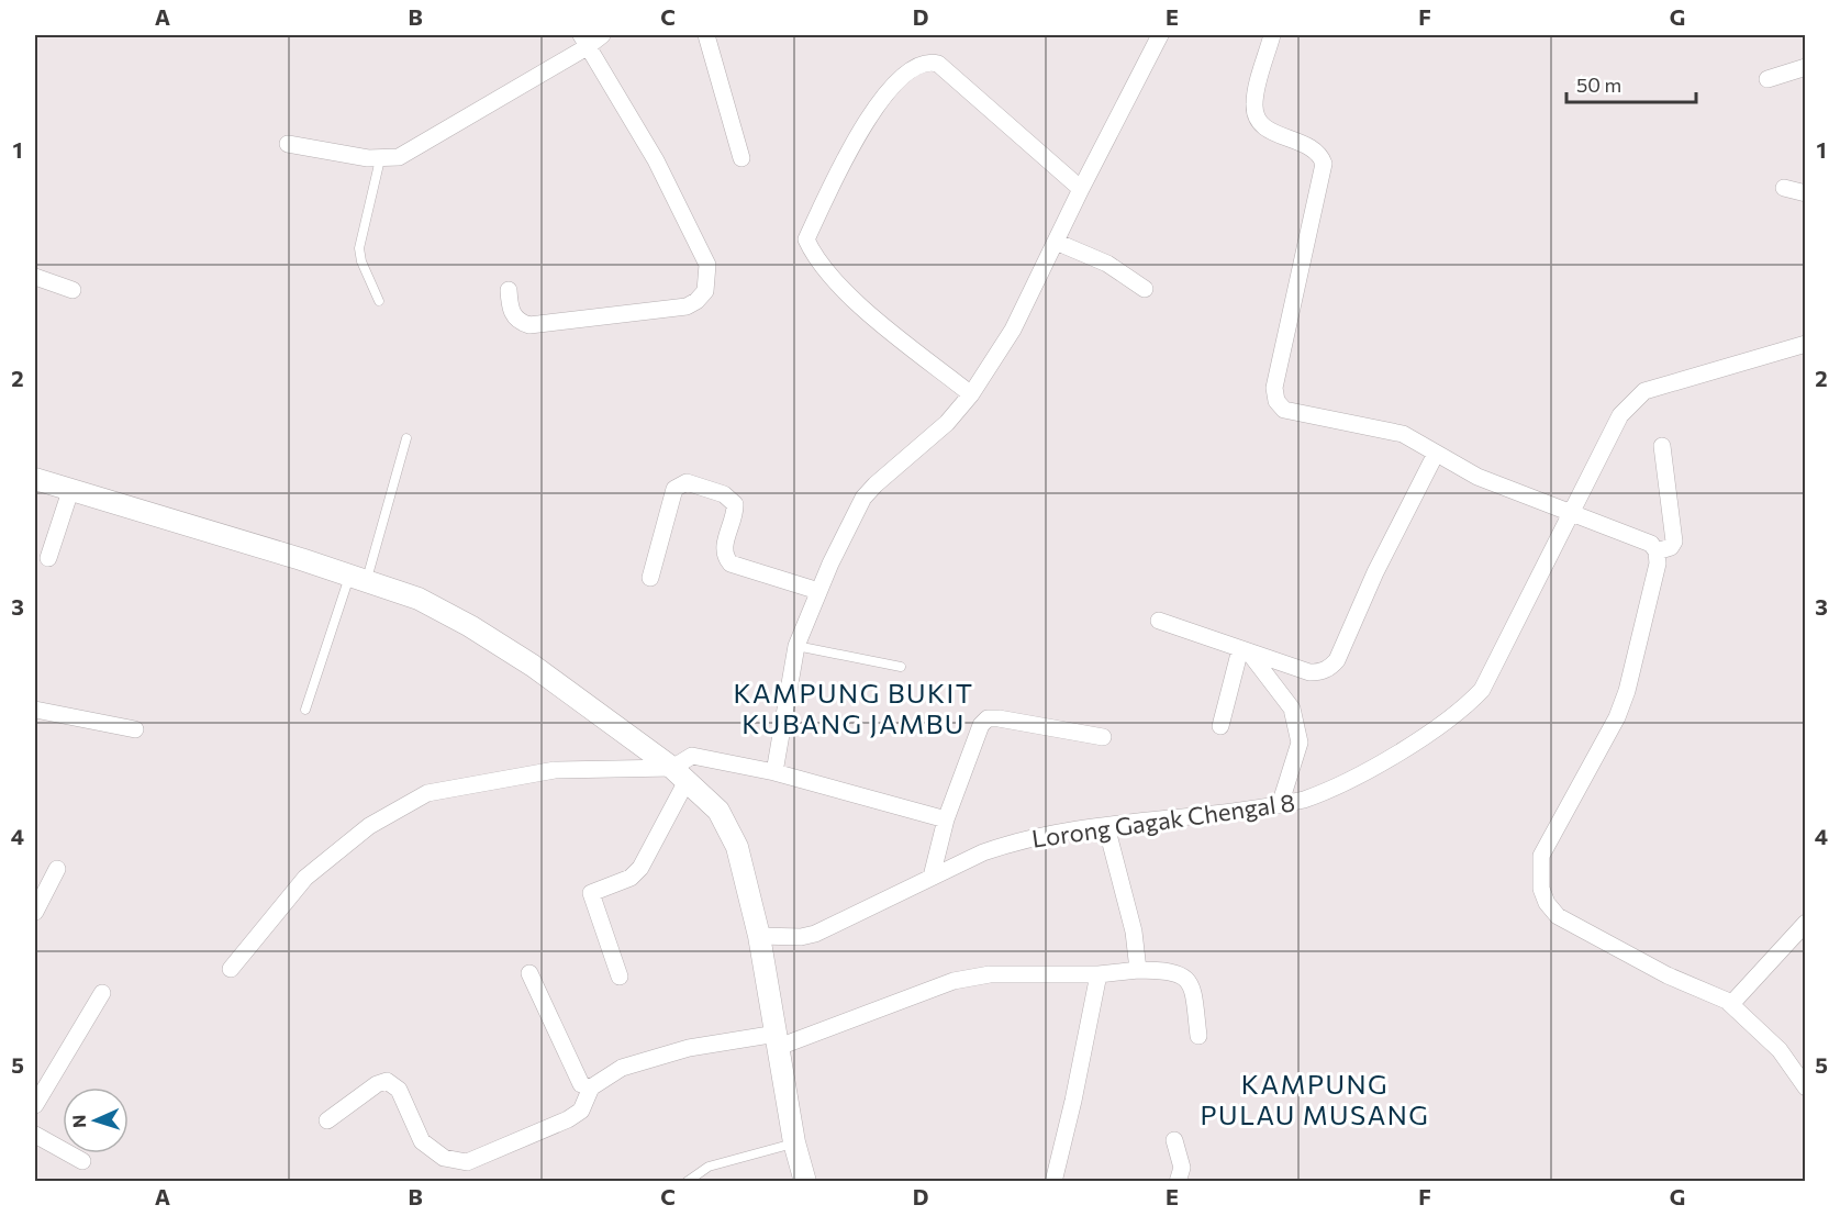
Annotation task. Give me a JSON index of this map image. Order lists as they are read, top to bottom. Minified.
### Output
{"streets":{"street":["Lorong Gagak Chengal 8"]},"districts":["KAMPUNG BUKIT KUBANG JAMBU","KAMPUNG PULAU MUSANG"],"scale_bar":"50 m","north":"left","grid":{"columns":["A","B","C","D","E","F","G"],"rows":["1","2","3","4","5"]}}
